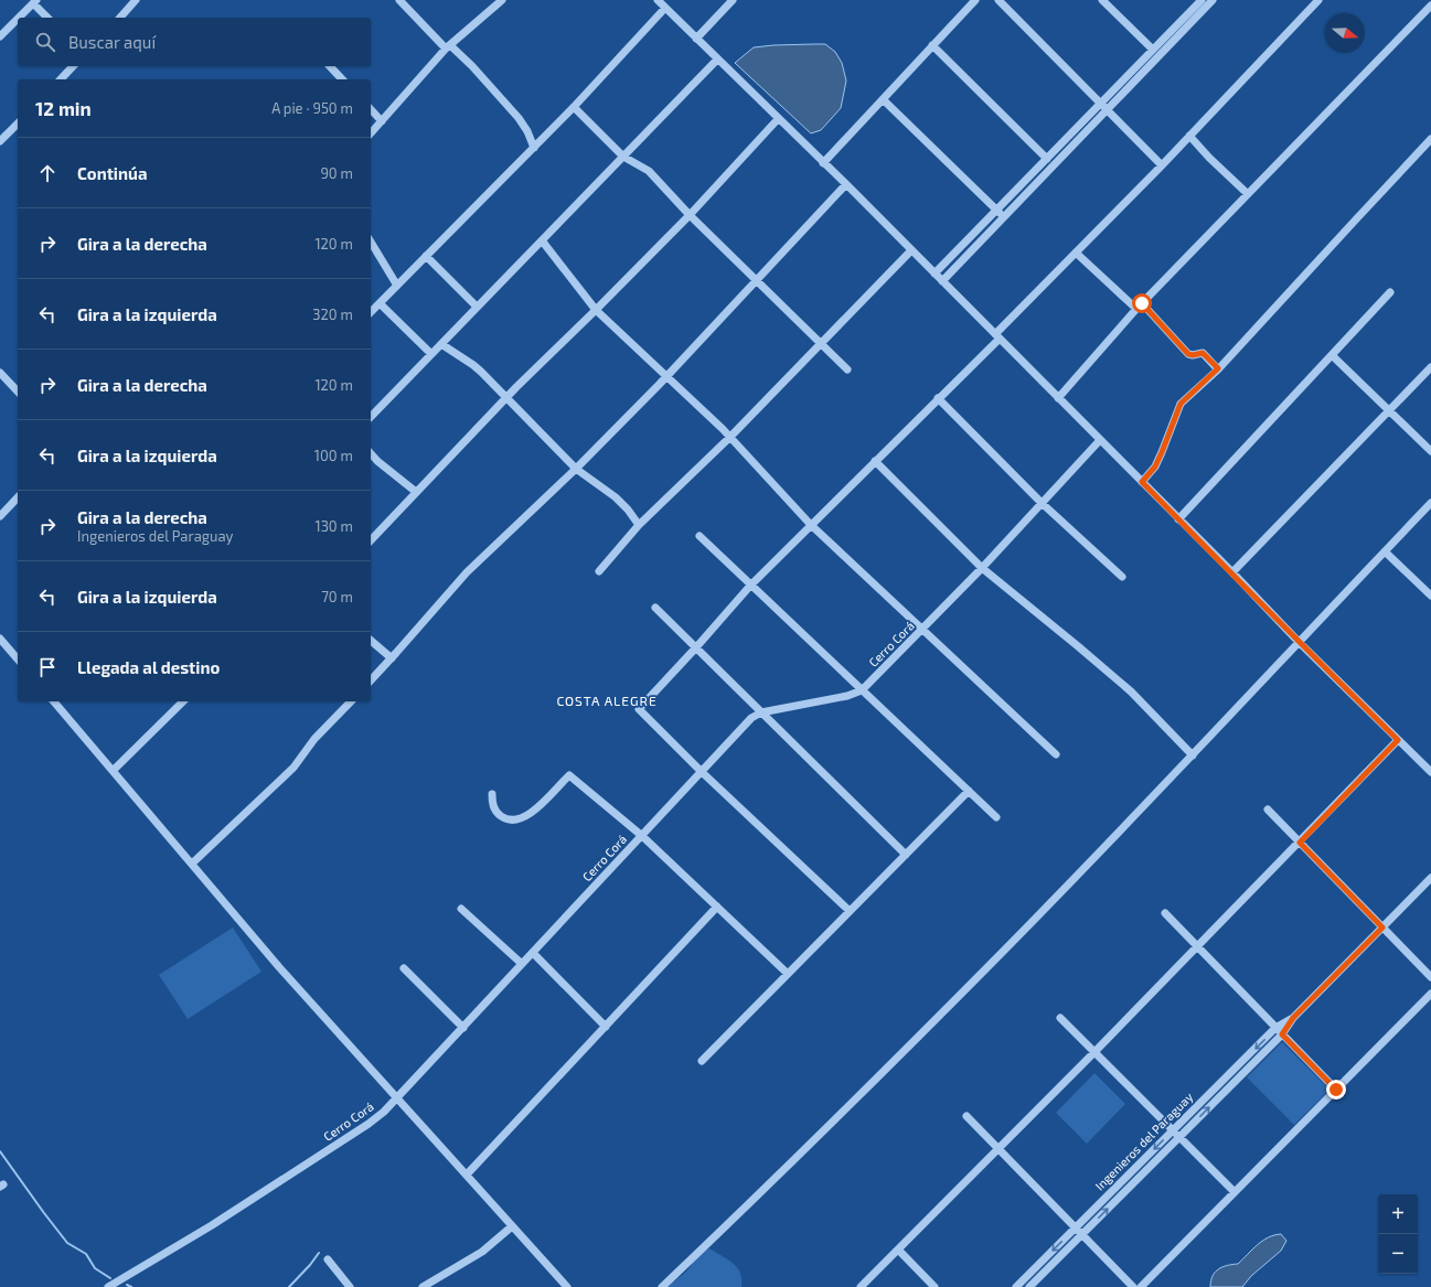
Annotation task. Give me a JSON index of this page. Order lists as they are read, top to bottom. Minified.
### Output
{"streets":{"street":["Cerro Corá","Ingenieros del Paraguay"]},"districts":["COSTA ALEGRE"],"north":"right","page":{"search":"Buscar aquí","heading":["12 min","A pie · 950 m"],"list":[["Continúa","90 m"],["Gira a la derecha","120 m"],["Gira a la izquierda","320 m"],["Gira a la derecha","120 m"],["Gira a la izquierda","100 m"],["Gira a la derecha","Ingenieros del Paraguay","130 m"],["Gira a la izquierda","70 m"],"Llegada al destino"],"map_buttons":["+","−"]}}
